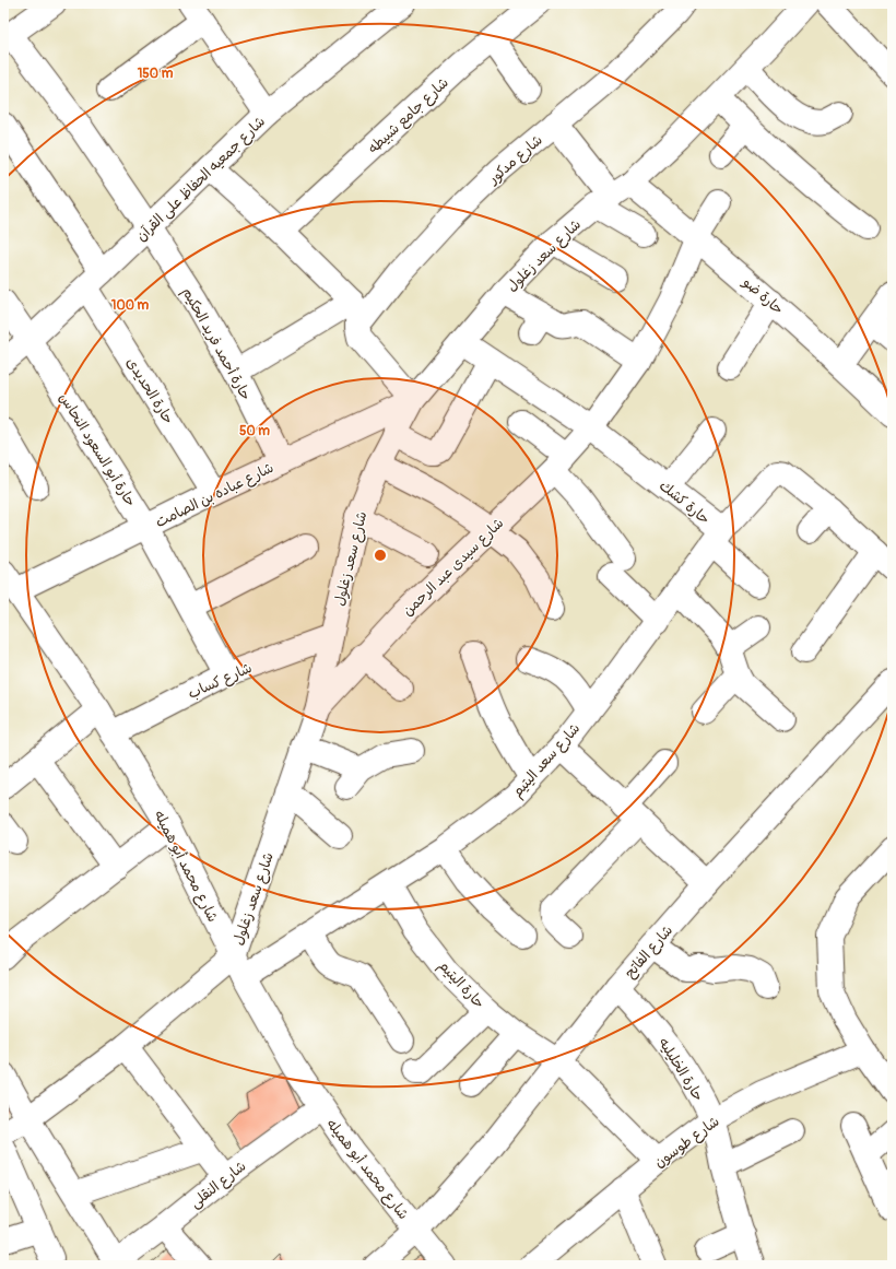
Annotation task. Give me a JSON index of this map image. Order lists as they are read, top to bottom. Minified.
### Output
{"streets":{"street":["شارع جامع شبيطه","شارع مدكور","شارع جمعيه الحفاظ على القرآن","شارع سعد زغلول","حارة ضو","حارة أحمد فريد الحكيم","حارة الحديدى","حارة أبو السعود النحاس","شارع عباده بن الصامت","حارة كشك","شارع سيدى عبد الرحمن","شارع كساب","شارع سعد اليتيم","شارع محمد أبو هميله","شارع الفاتح","حارة اليتيم","حارة الخليليه","شارع طوسون","شارع النقلى"]},"crossings":[["شارع جمعيه الحفاظ على القرآن","حارة أحمد فريد الحكيم"],["شارع جمعيه الحفاظ على القرآن","حارة الحديدى"],["شارع جمعيه الحفاظ على القرآن","حارة أبو السعود النحاس"],["شارع سعد زغلول","حارة ضو"],["شارع سعد زغلول","شارع عباده بن الصامت"],["شارع سعد زغلول","حارة كشك"],["شارع سعد زغلول","شارع سيدى عبد الرحمن"],["شارع سعد زغلول","شارع كساب"],["شارع سعد زغلول","شارع سعد اليتيم"],["شارع سعد زغلول","شارع محمد أبو هميله"],["حارة ضو","شارع سيدى عبد الرحمن"],["حارة أحمد فريد الحكيم","شارع عباده بن الصامت"],["حارة الحديدى","شارع عباده بن الصامت"],["حارة أبو السعود النحاس","شارع عباده بن الصامت"],["حارة أبو السعود النحاس","شارع كساب"],["شارع عباده بن الصامت","شارع محمد أبو هميله"],["حارة كشك","شارع سيدى عبد الرحمن"],["حارة كشك","شارع سعد اليتيم"],["شارع كساب","شارع محمد أبو هميله"],["شارع سعد اليتيم","شارع محمد أبو هميله"],["شارع سعد اليتيم","حارة اليتيم"],["شارع محمد أبو هميله","شارع الفاتح"],["شارع محمد أبو هميله","شارع النقلى"],["شارع الفاتح","حارة اليتيم"],["شارع الفاتح","حارة الخليليه"],["حارة اليتيم","شارع طوسون"],["حارة الخليليه","شارع طوسون"]],"rings":["150 m","100 m","50 m"]}
